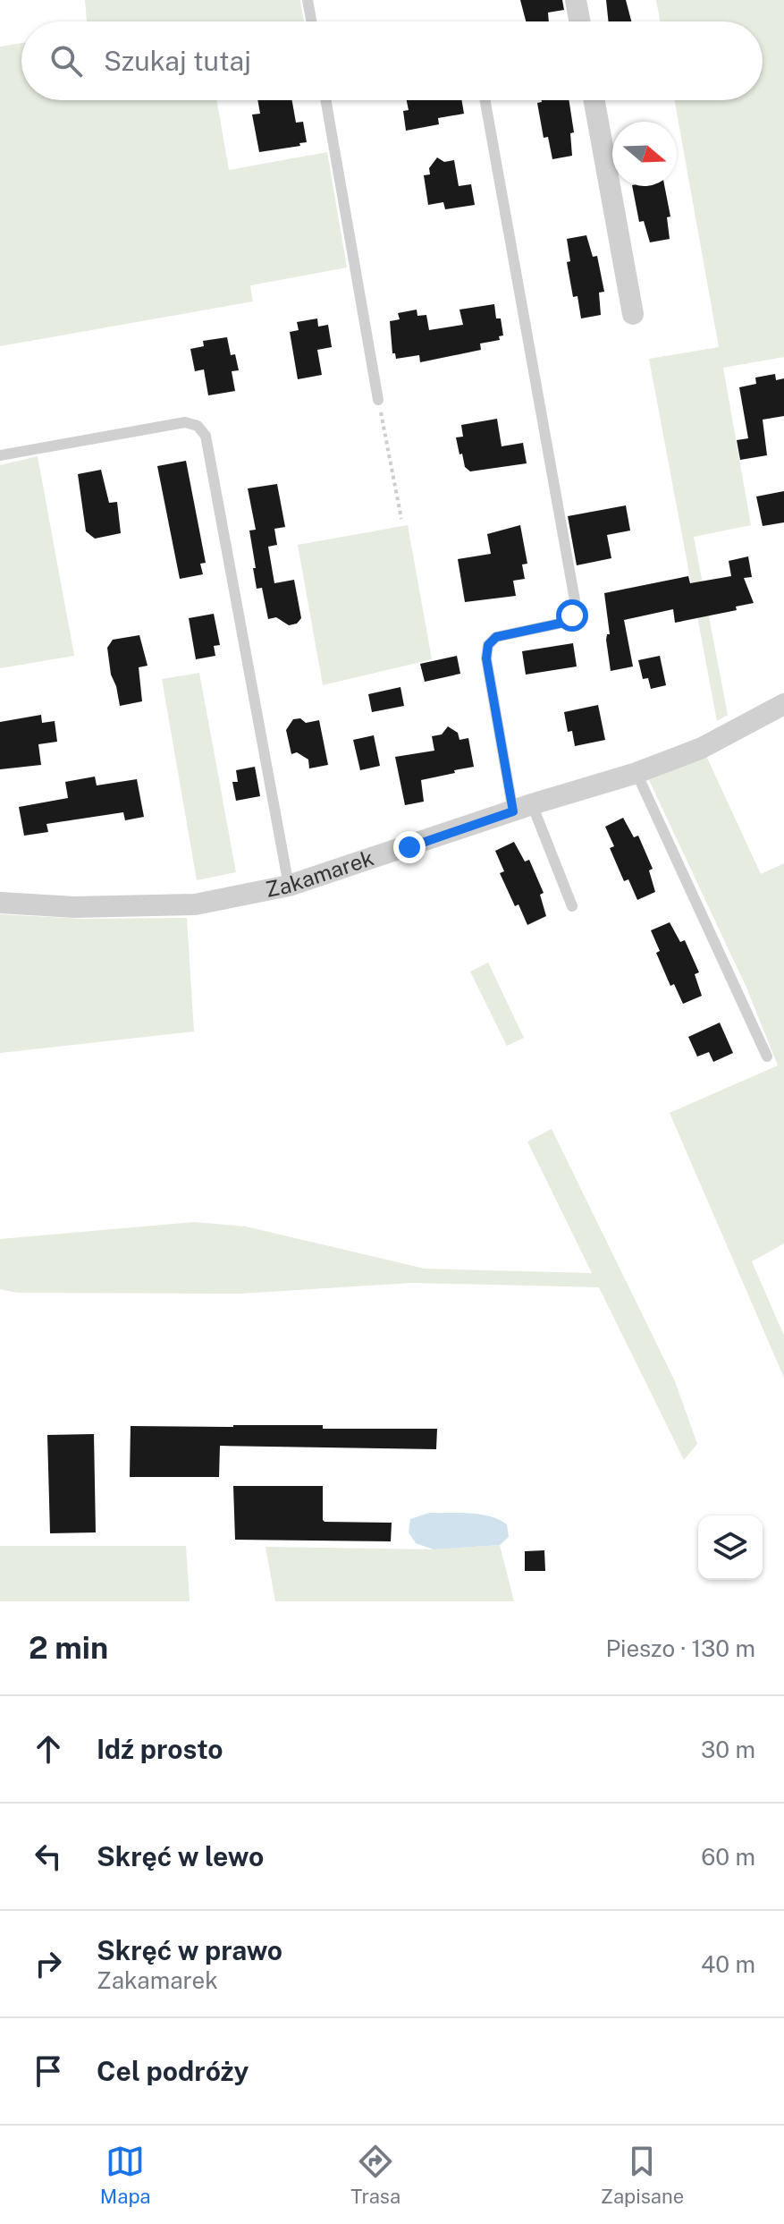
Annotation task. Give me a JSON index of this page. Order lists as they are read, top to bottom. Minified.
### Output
{"streets":{"street":["Zakamarek"]},"north":"right","page":{"search":"Szukaj tutaj","heading":["2 min","Pieszo · 130 m"],"list":[["Idź prosto","30 m"],["Skręć w lewo","60 m"],["Skręć w prawo","Zakamarek","40 m"],"Cel podróży"],"nav":["Mapa","Trasa","Zapisane"]}}
